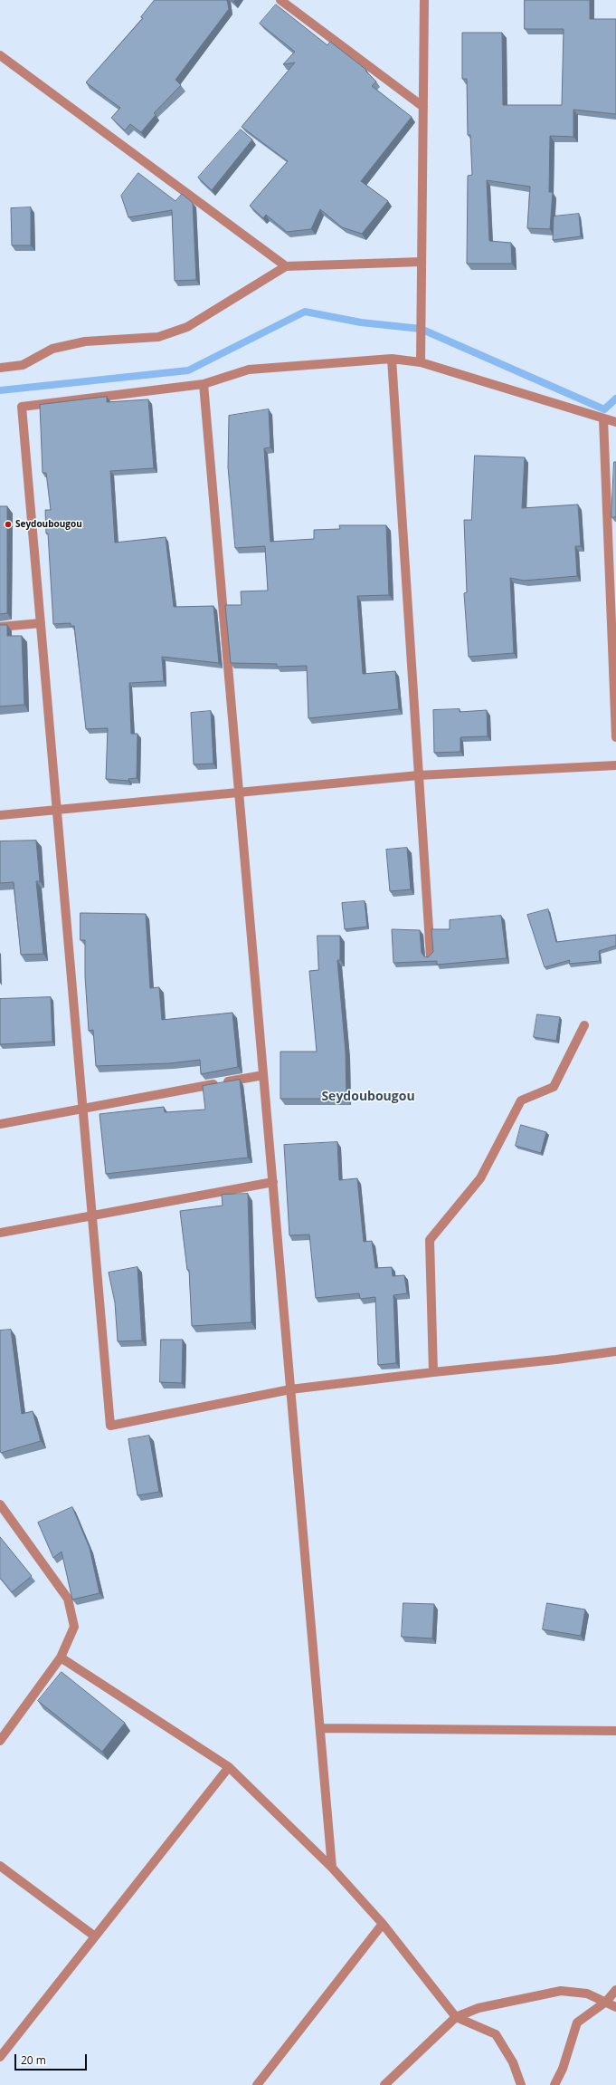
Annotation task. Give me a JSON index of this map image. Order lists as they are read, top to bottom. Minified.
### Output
{"districts":["Seydoubougou"],"places":["Seydoubougou"],"scale_bar":"20 m"}
